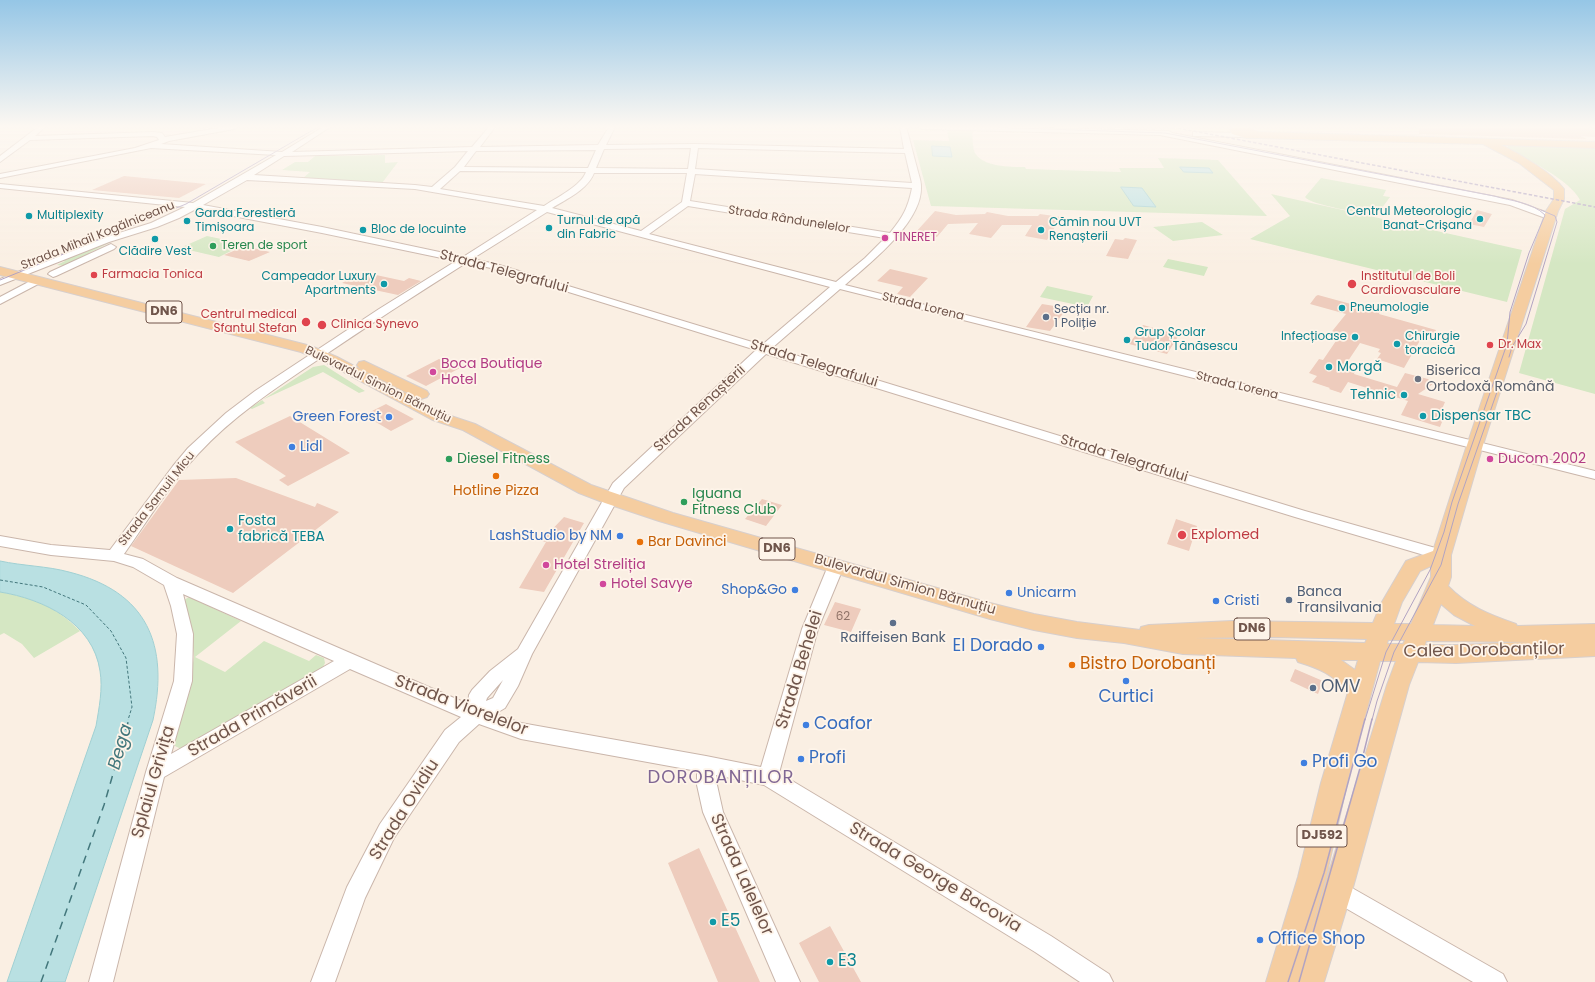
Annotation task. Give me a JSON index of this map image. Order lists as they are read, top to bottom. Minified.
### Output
{"streets":{"main road":["DN6","Bulevardul Simion Bărnuțiu","Calea Dorobanților","DJ592"],"street":["Strada Rândunelelor","Strada Mihail Kogălniceanu","Strada Telegrafului","Strada Lorena","Strada Renașterii","Strada Samuil Micu","Strada Behelei","Strada Viorelelor","Strada Primăverii","Splaiul Grivița","Strada Ovidiu","Strada Lalelelor","Strada George Bacovia"]},"crossings":[["Strada Rândunelelor","Strada Renașterii"],["Strada Mihail Kogălniceanu","Strada Telegrafului"],["Strada Mihail Kogălniceanu","Strada Lorena"],["Strada Mihail Kogălniceanu","DN6"],["Strada Mihail Kogălniceanu","Bulevardul Simion Bărnuțiu"],["Strada Telegrafului","Strada Renașterii"],["Strada Telegrafului","Strada Samuil Micu"],["Strada Lorena","Strada Renașterii"],["Strada Lorena","Strada Samuil Micu"],["DN6","Bulevardul Simion Bărnuțiu"],["DN6","Calea Dorobanților"],["Bulevardul Simion Bărnuțiu","Strada Renașterii"],["Bulevardul Simion Bărnuțiu","Strada Samuil Micu"],["Bulevardul Simion Bărnuțiu","Calea Dorobanților"],["Bulevardul Simion Bărnuțiu","Strada Behelei"],["Bulevardul Simion Bărnuțiu","DJ592"],["Strada Renașterii","Strada Viorelelor"],["Strada Renașterii","Strada Ovidiu"],["Strada Samuil Micu","Strada Viorelelor"],["Calea Dorobanților","DJ592"],["Strada Behelei","Strada Viorelelor"],["Strada Behelei","Strada George Bacovia"],["Strada Viorelelor","Strada Primăverii"],["Strada Viorelelor","Splaiul Grivița"],["Strada Viorelelor","Strada Ovidiu"],["Strada Viorelelor","Strada Lalelelor"],["Strada Viorelelor","Strada George Bacovia"],["Strada Primăverii","Splaiul Grivița"]],"districts":["DOROBANȚILOR"],"water":["Bega"],"places":["Multiplexity","Centrul Meteorologic Banat-Crișana","Garda Forestieră Timișoara","Turnul de apă din Fabric","Bloc de locuinte","Cămin nou UVT Renașterii","TINERET","Clădire Vest","Teren de sport","Farmacia Tonica","Campeador Luxury Apartments","Institutul de Boli Cardiovasculare","Pneumologie","Secția nr. 1 Poliție","Centrul medical Sfantul Stefan","Clinica Synevo","Infecțioase","Grup Școlar Tudor Tănăsescu","Chirurgie toracică","Dr. Max","Morgă","Boca Boutique Hotel","Biserica Ortodoxă Română","Tehnic","Dispensar TBC","Green Forest","Lidl","Diesel Fitness","Ducom 2002","Hotline Pizza","Iguana Fitness Club","Fosta fabrică TEBA","Explomed","LashStudio by NM","Bar Davinci","Hotel Streliția","Hotel Savye","Shop&Go","Unicarm","Banca Transilvania","Cristi","Raiffeisen Bank","El Dorado","Bistro Dorobanți","Curtici","OMV","Coafor","Profi","Profi Go","E5","Office Shop","E3"],"house_numbers":["62"]}
